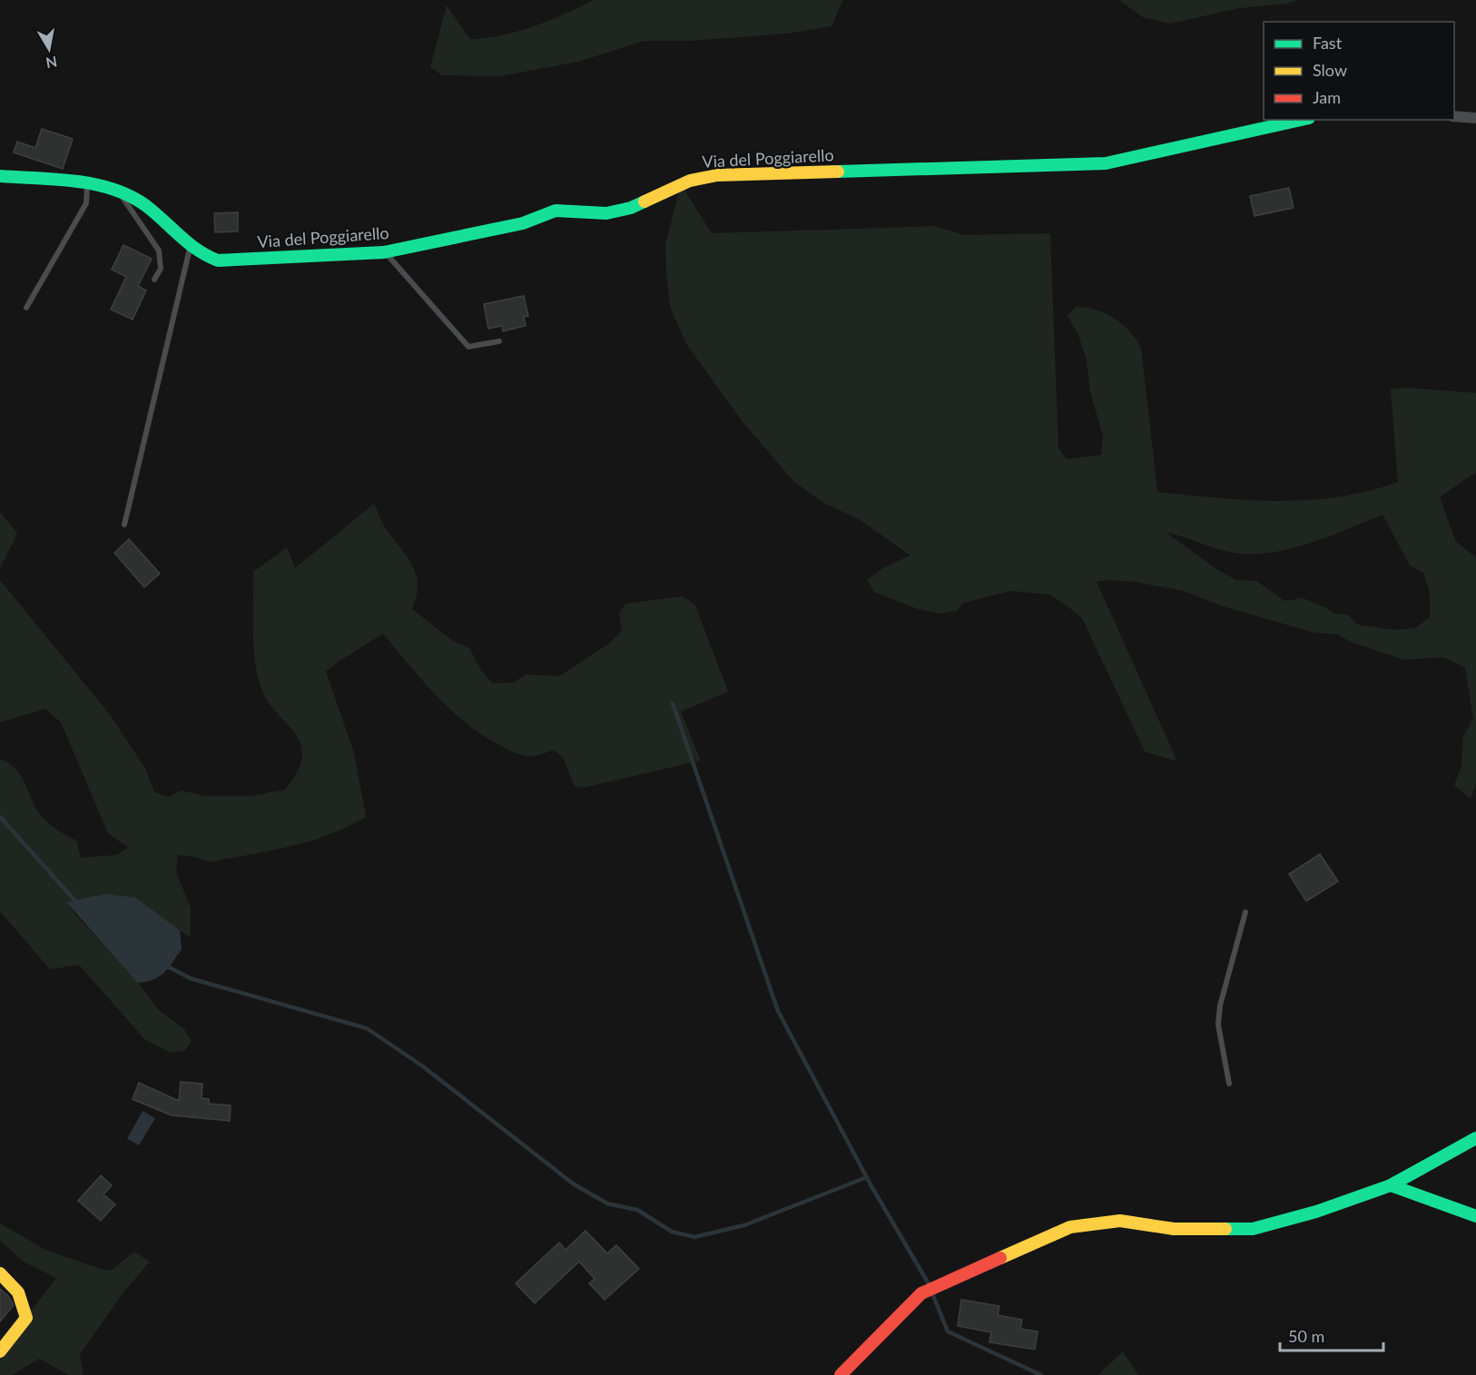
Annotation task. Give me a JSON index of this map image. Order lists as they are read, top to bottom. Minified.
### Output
{"streets":{"street":["Via del Poggiarello"]},"legend":["Fast","Slow","Jam"],"scale_bar":"50 m","north":"bottom"}
